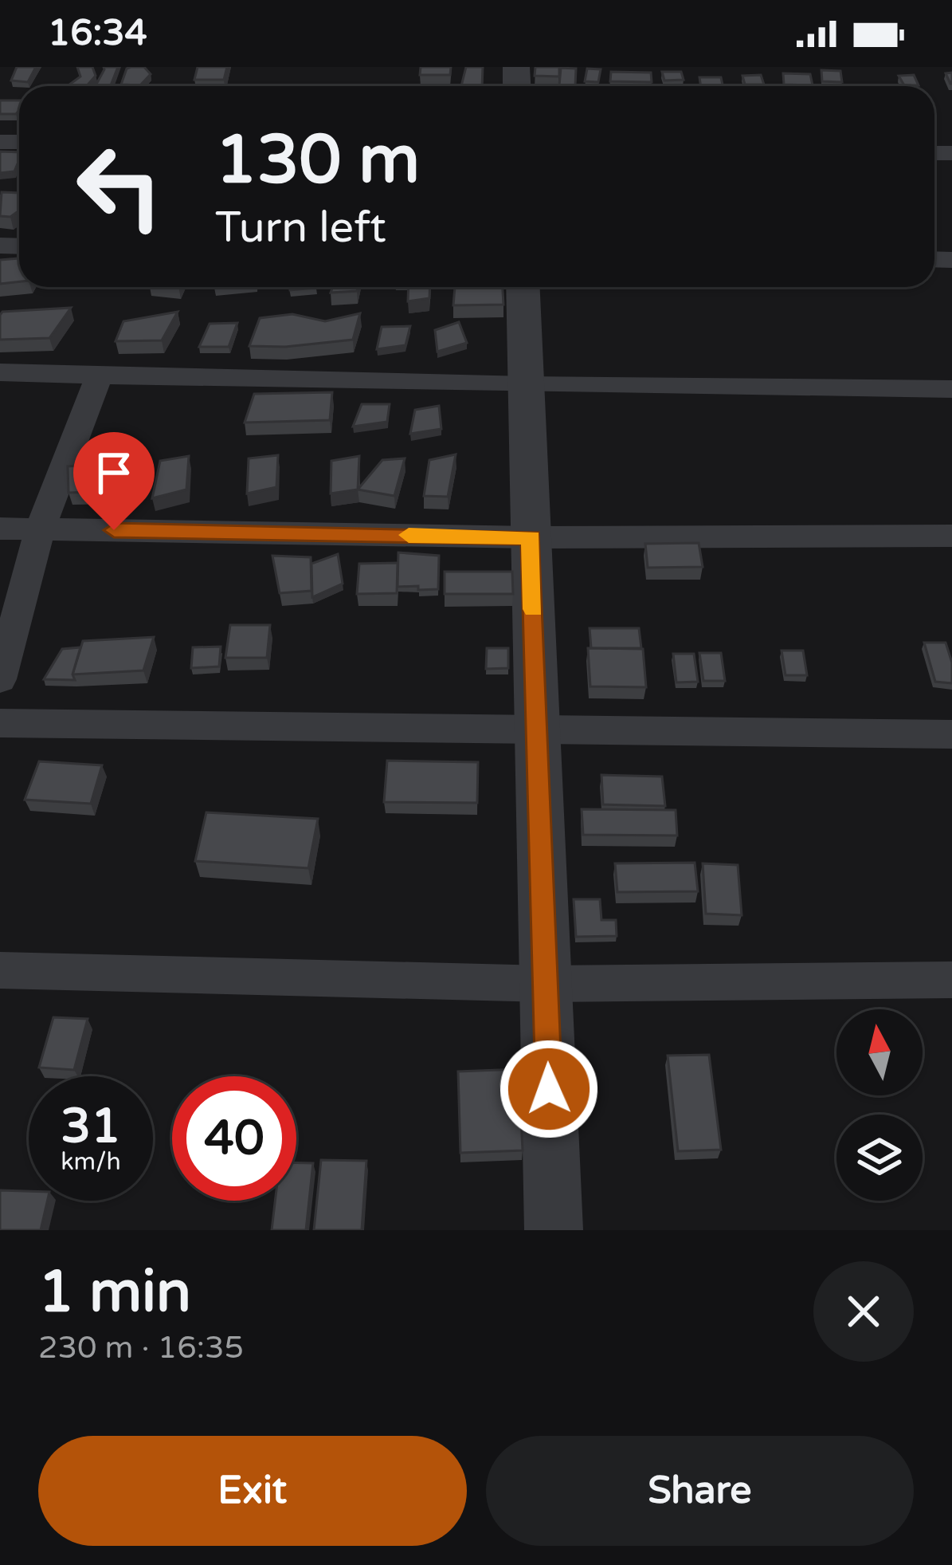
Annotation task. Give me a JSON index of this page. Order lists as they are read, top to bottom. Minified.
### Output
{"north":"top","page":{"status":"16:34","turn":["130 m","Turn left"],"speed":"31 km/h","limit":"40","heading":["1 min","230 m · 16:35"],"buttons":["Exit","Share"]}}
